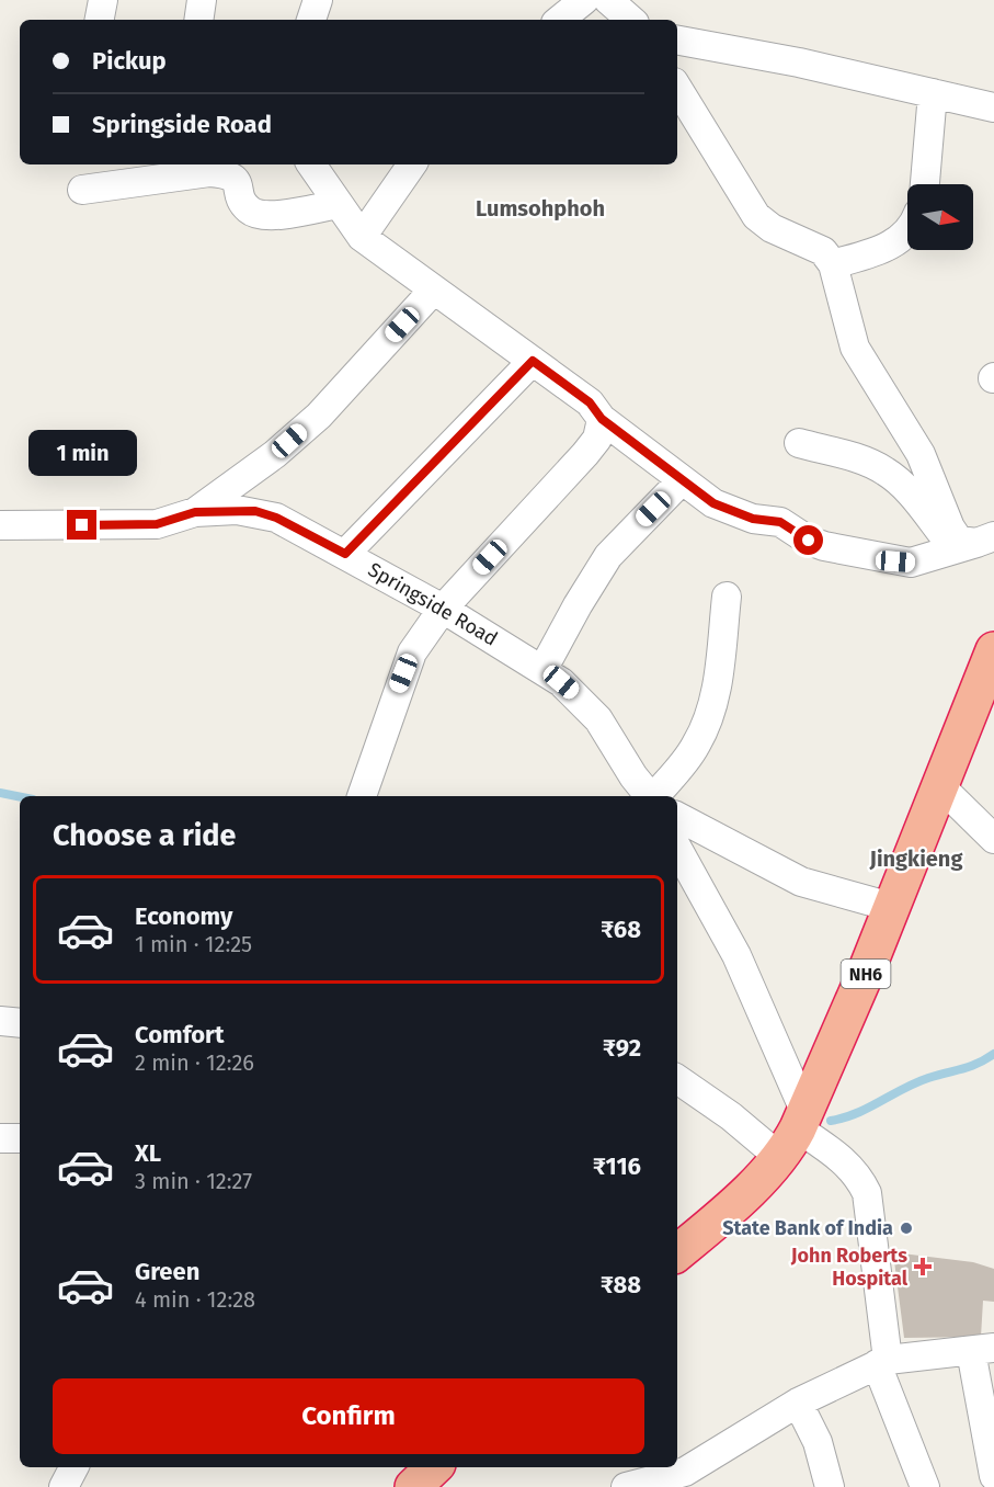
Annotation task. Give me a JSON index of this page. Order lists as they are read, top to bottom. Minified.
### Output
{"streets":{"highway":["NH6"],"street":["Springside Road"]},"districts":["Lumsohphoh","Jingkieng"],"places":{"other":["State Bank of India"],"health":["John Roberts Hospital"]},"north":"right","page":{"banner":["Pickup","Springside Road"],"bubble":"1 min","heading":"Choose a ride","list":[{"name":"Economy","note":"1 min · 12:25","value":"₹68"},{"name":"Comfort","note":"2 min · 12:26","value":"₹92"},{"name":"XL","note":"3 min · 12:27","value":"₹116"},{"name":"Green","note":"4 min · 12:28","value":"₹88"}],"buttons":"Confirm"}}
